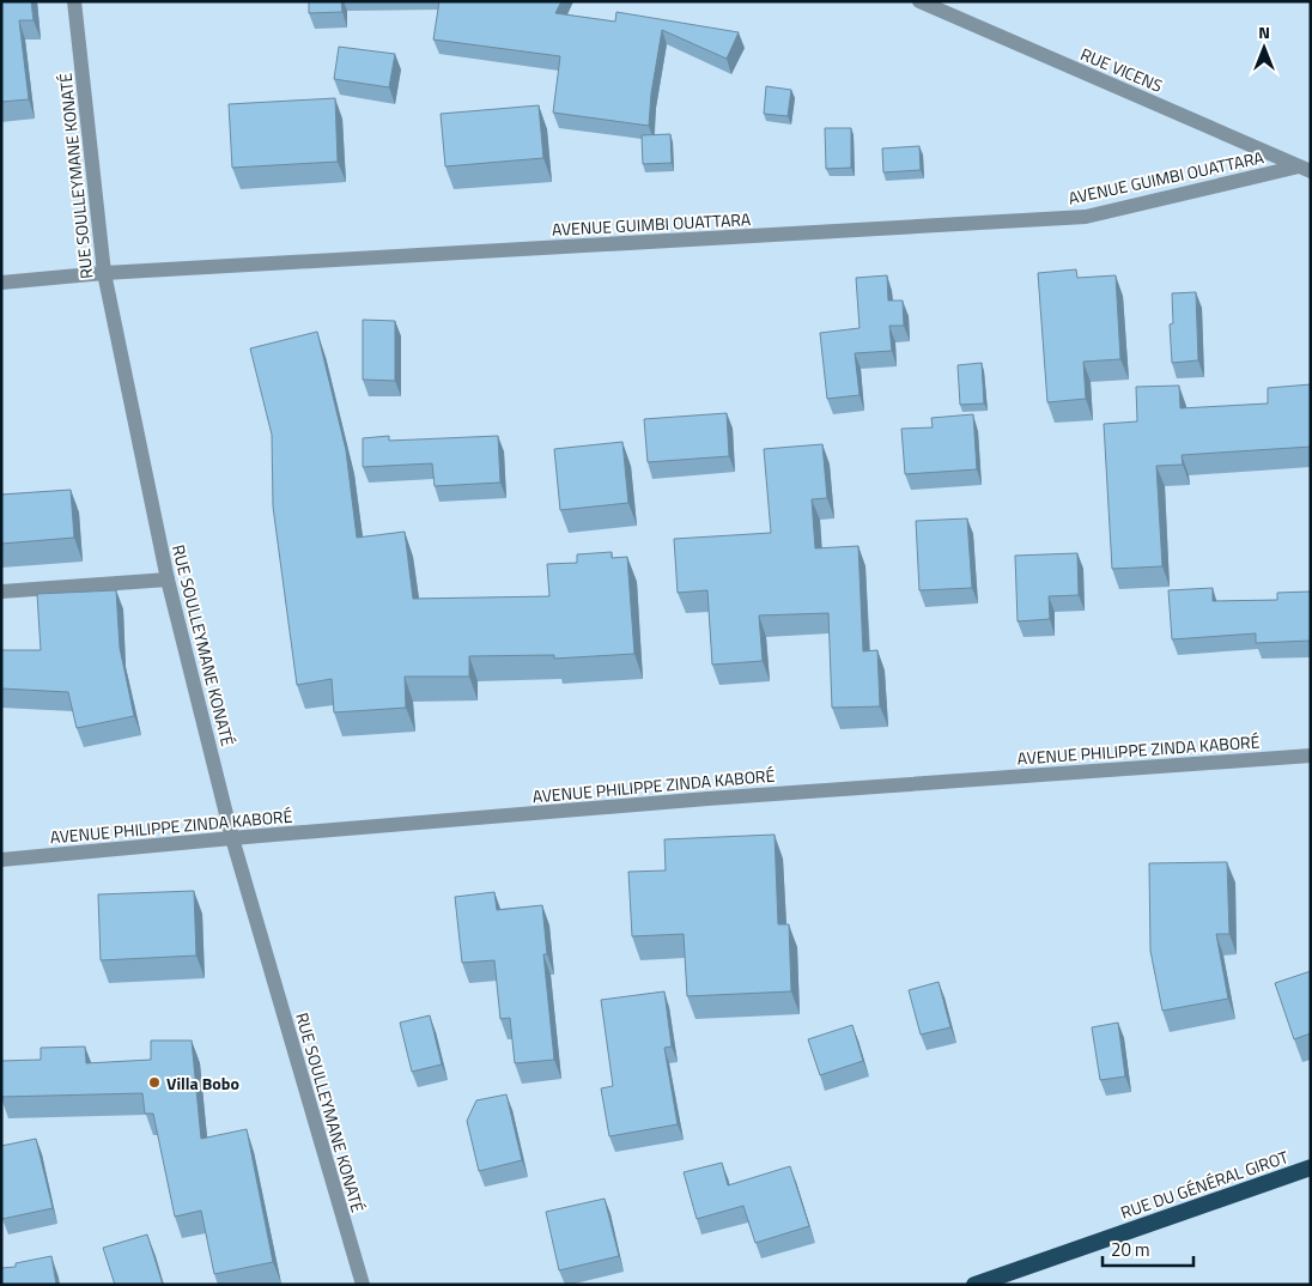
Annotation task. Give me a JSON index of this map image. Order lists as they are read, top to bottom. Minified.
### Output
{"streets":{"highway":["RUE DU GÉNÉRAL GIROT"],"street":["RUE VICENS","RUE SOULLEYMANE KONATÉ","AVENUE GUIMBI OUATTARA","AVENUE PHILIPPE ZINDA KABORÉ"]},"crossings":[["RUE VICENS","AVENUE GUIMBI OUATTARA"],["RUE SOULLEYMANE KONATÉ","AVENUE GUIMBI OUATTARA"],["RUE SOULLEYMANE KONATÉ","AVENUE PHILIPPE ZINDA KABORÉ"]],"places":["Villa Bobo"],"scale_bar":"20 m","north":"top"}
